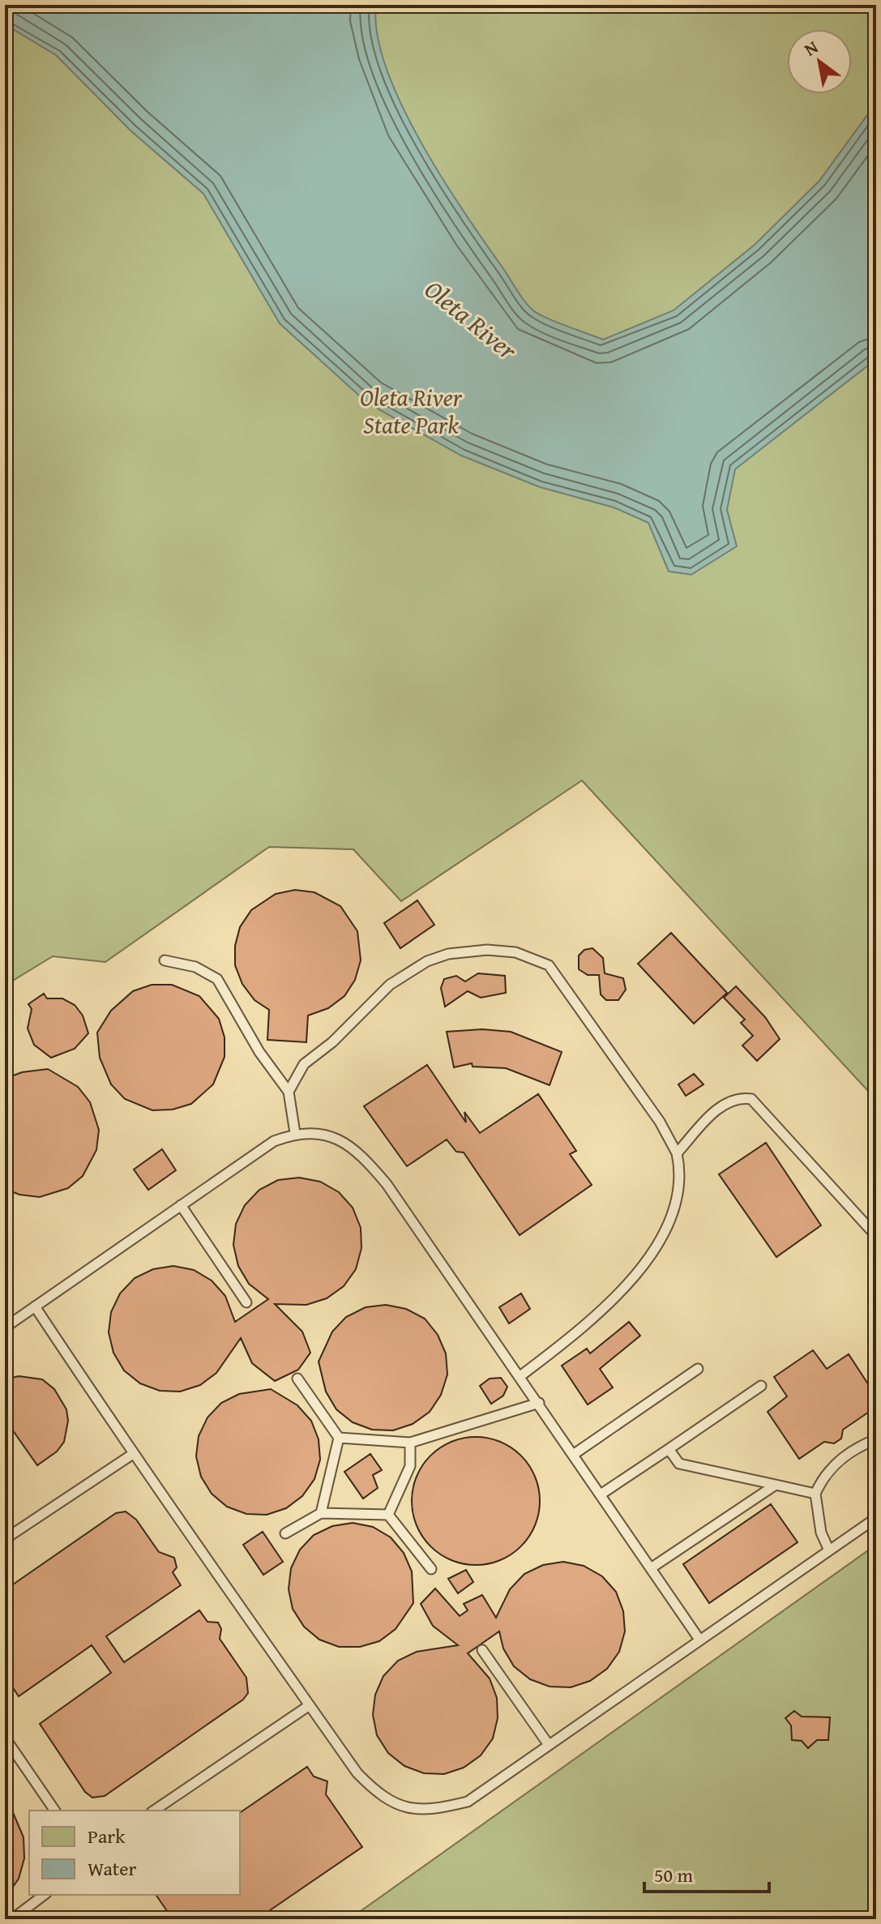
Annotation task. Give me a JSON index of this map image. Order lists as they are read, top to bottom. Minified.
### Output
{"water":["Oleta River"],"parks":["Oleta River State Park"],"legend":["Park","Water"],"scale_bar":"50 m","north":"top left"}
